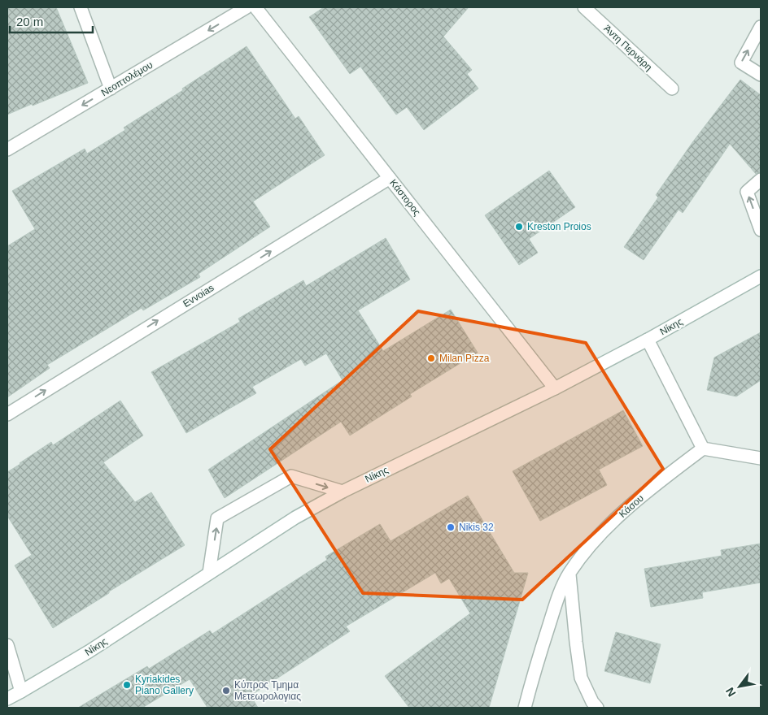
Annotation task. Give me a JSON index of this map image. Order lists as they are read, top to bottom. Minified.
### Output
{"streets":{"street":["Άντη Περνάρη","Νεοπτολέμου","Κάστορος","Evvoias","Νίκης","Κάσου"]},"crossings":[["Κάστορος","Evvoias"],["Κάστορος","Νίκης"]],"one_way":["Νεοπτολέμου","Evvoias"],"places":["Kreston Proios","Milan Pizza","Nikis 32","Kyriakides Piano Gallery","Κύπρος Τμημα Μετεωρολογιας"],"scale_bar":"20 m","north":"bottom left"}
